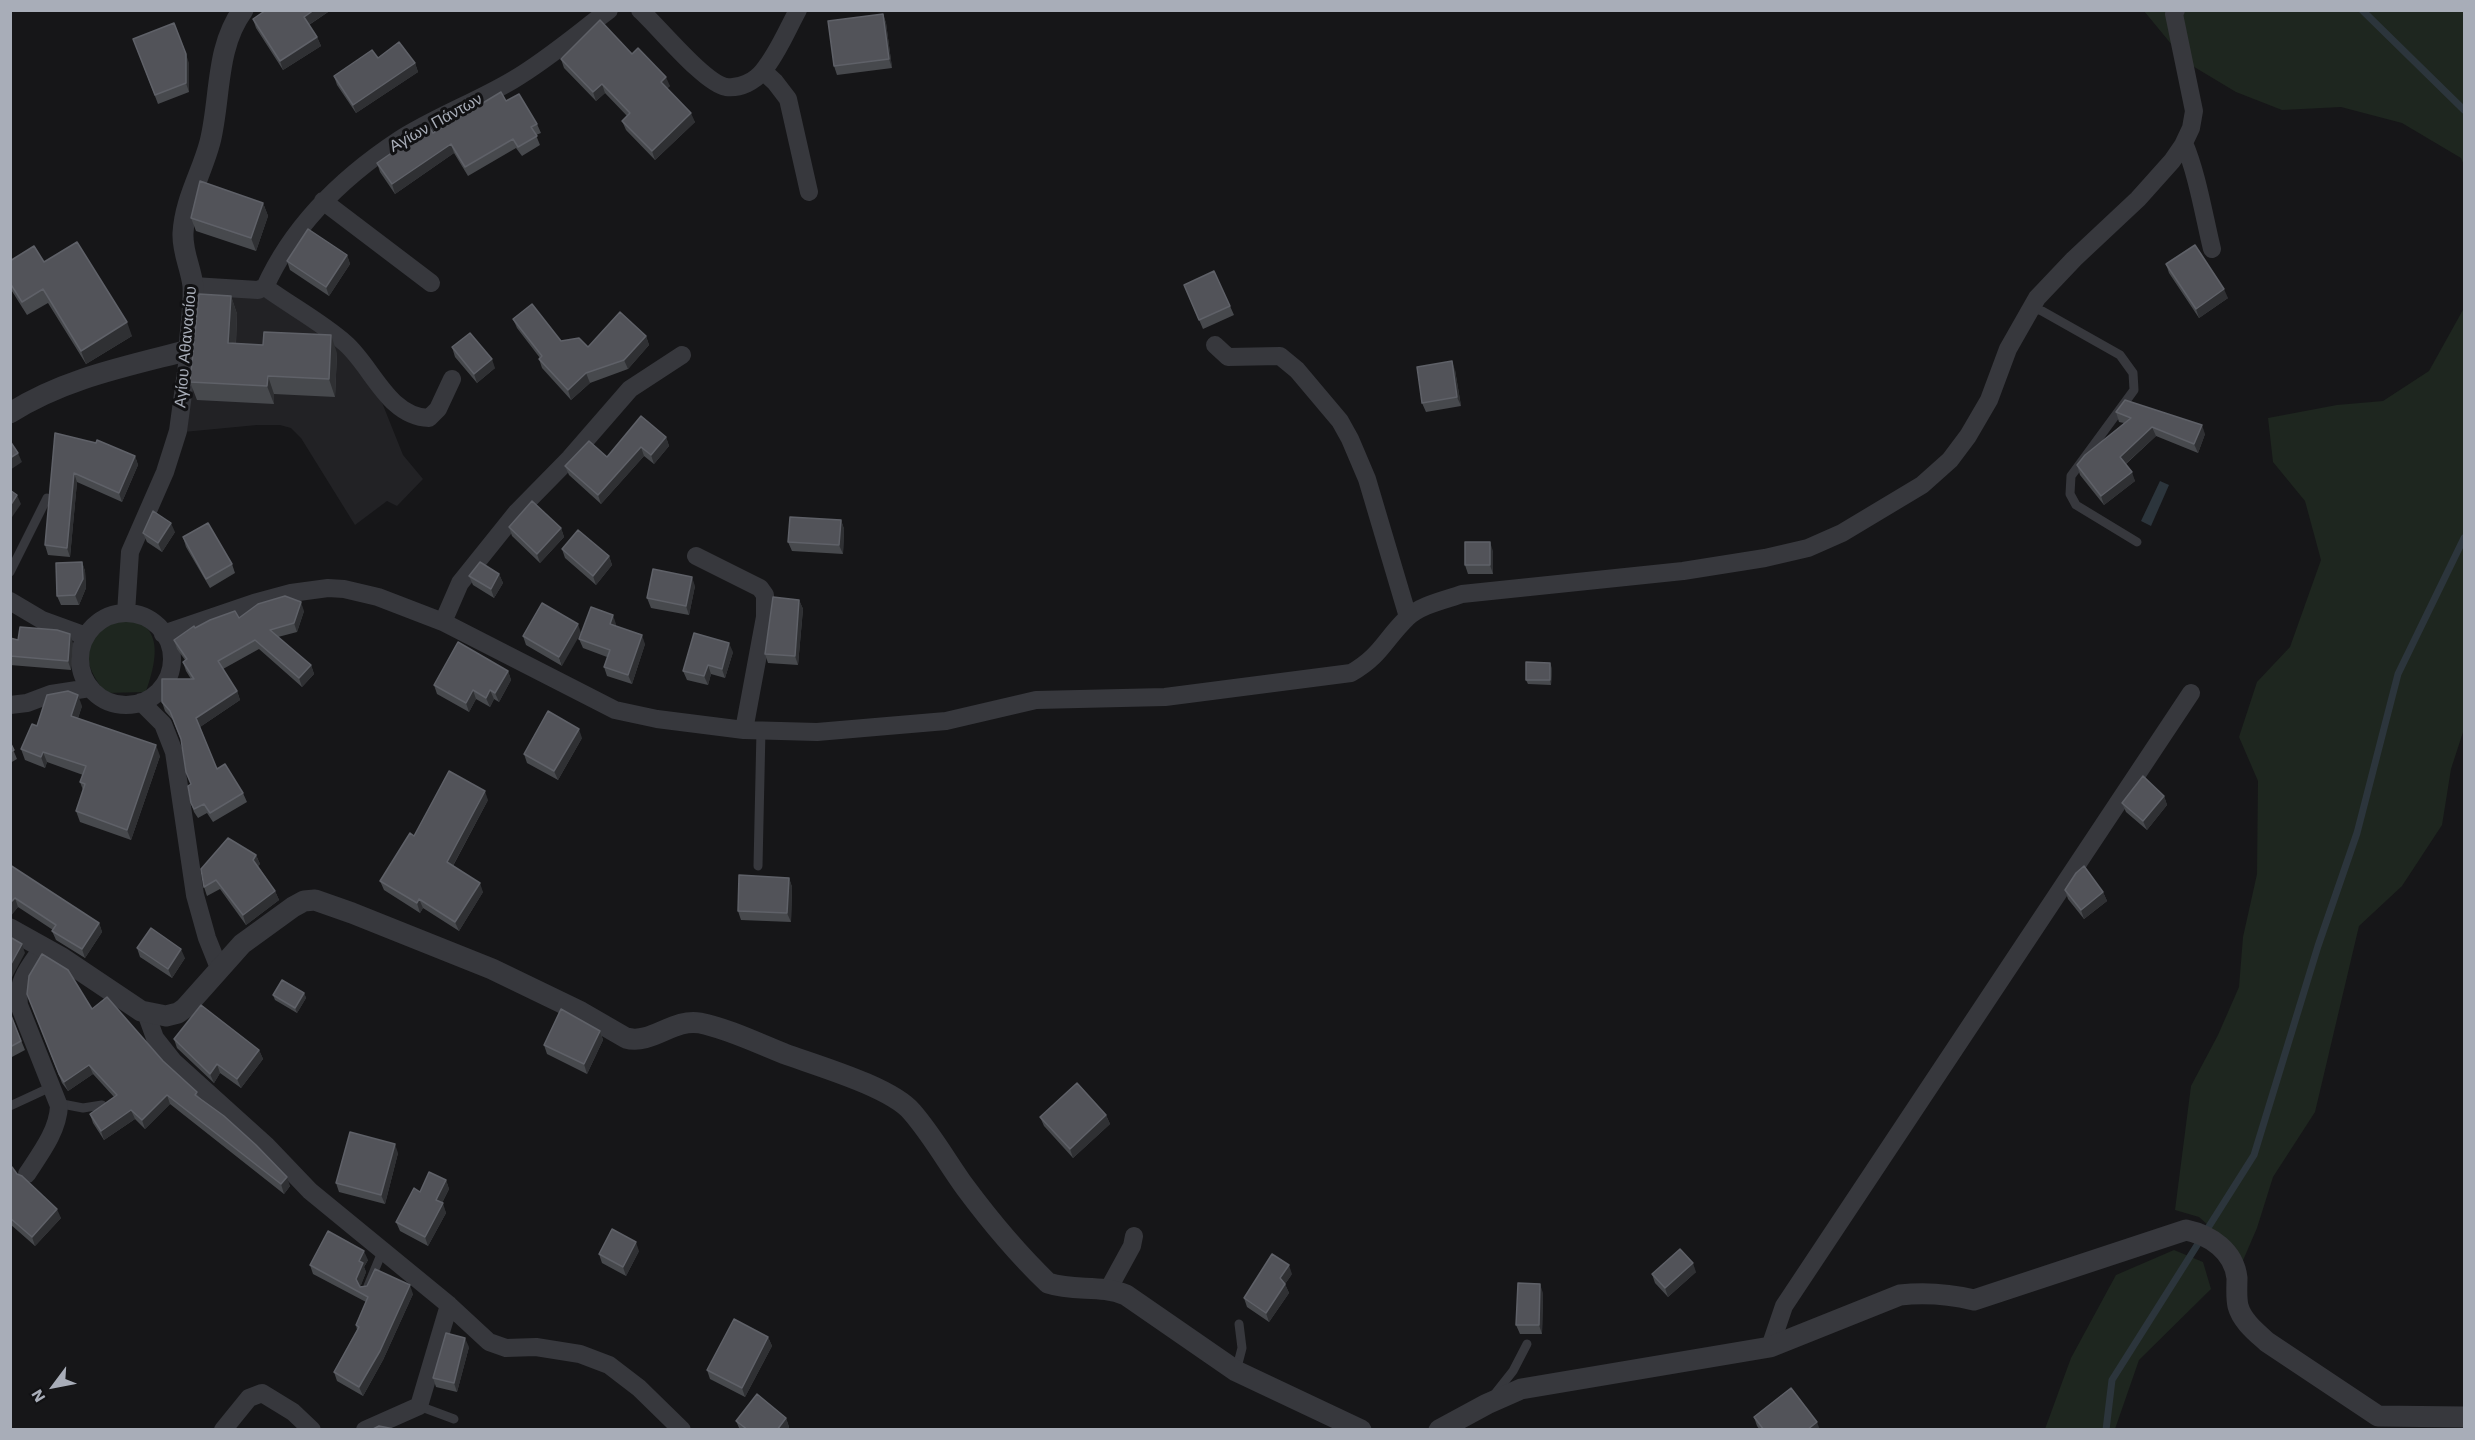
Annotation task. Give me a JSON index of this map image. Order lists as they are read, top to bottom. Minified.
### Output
{"streets":{"street":["Αγίων Πάντων","Αγίου Αθανασίου"]},"north":"bottom left"}
